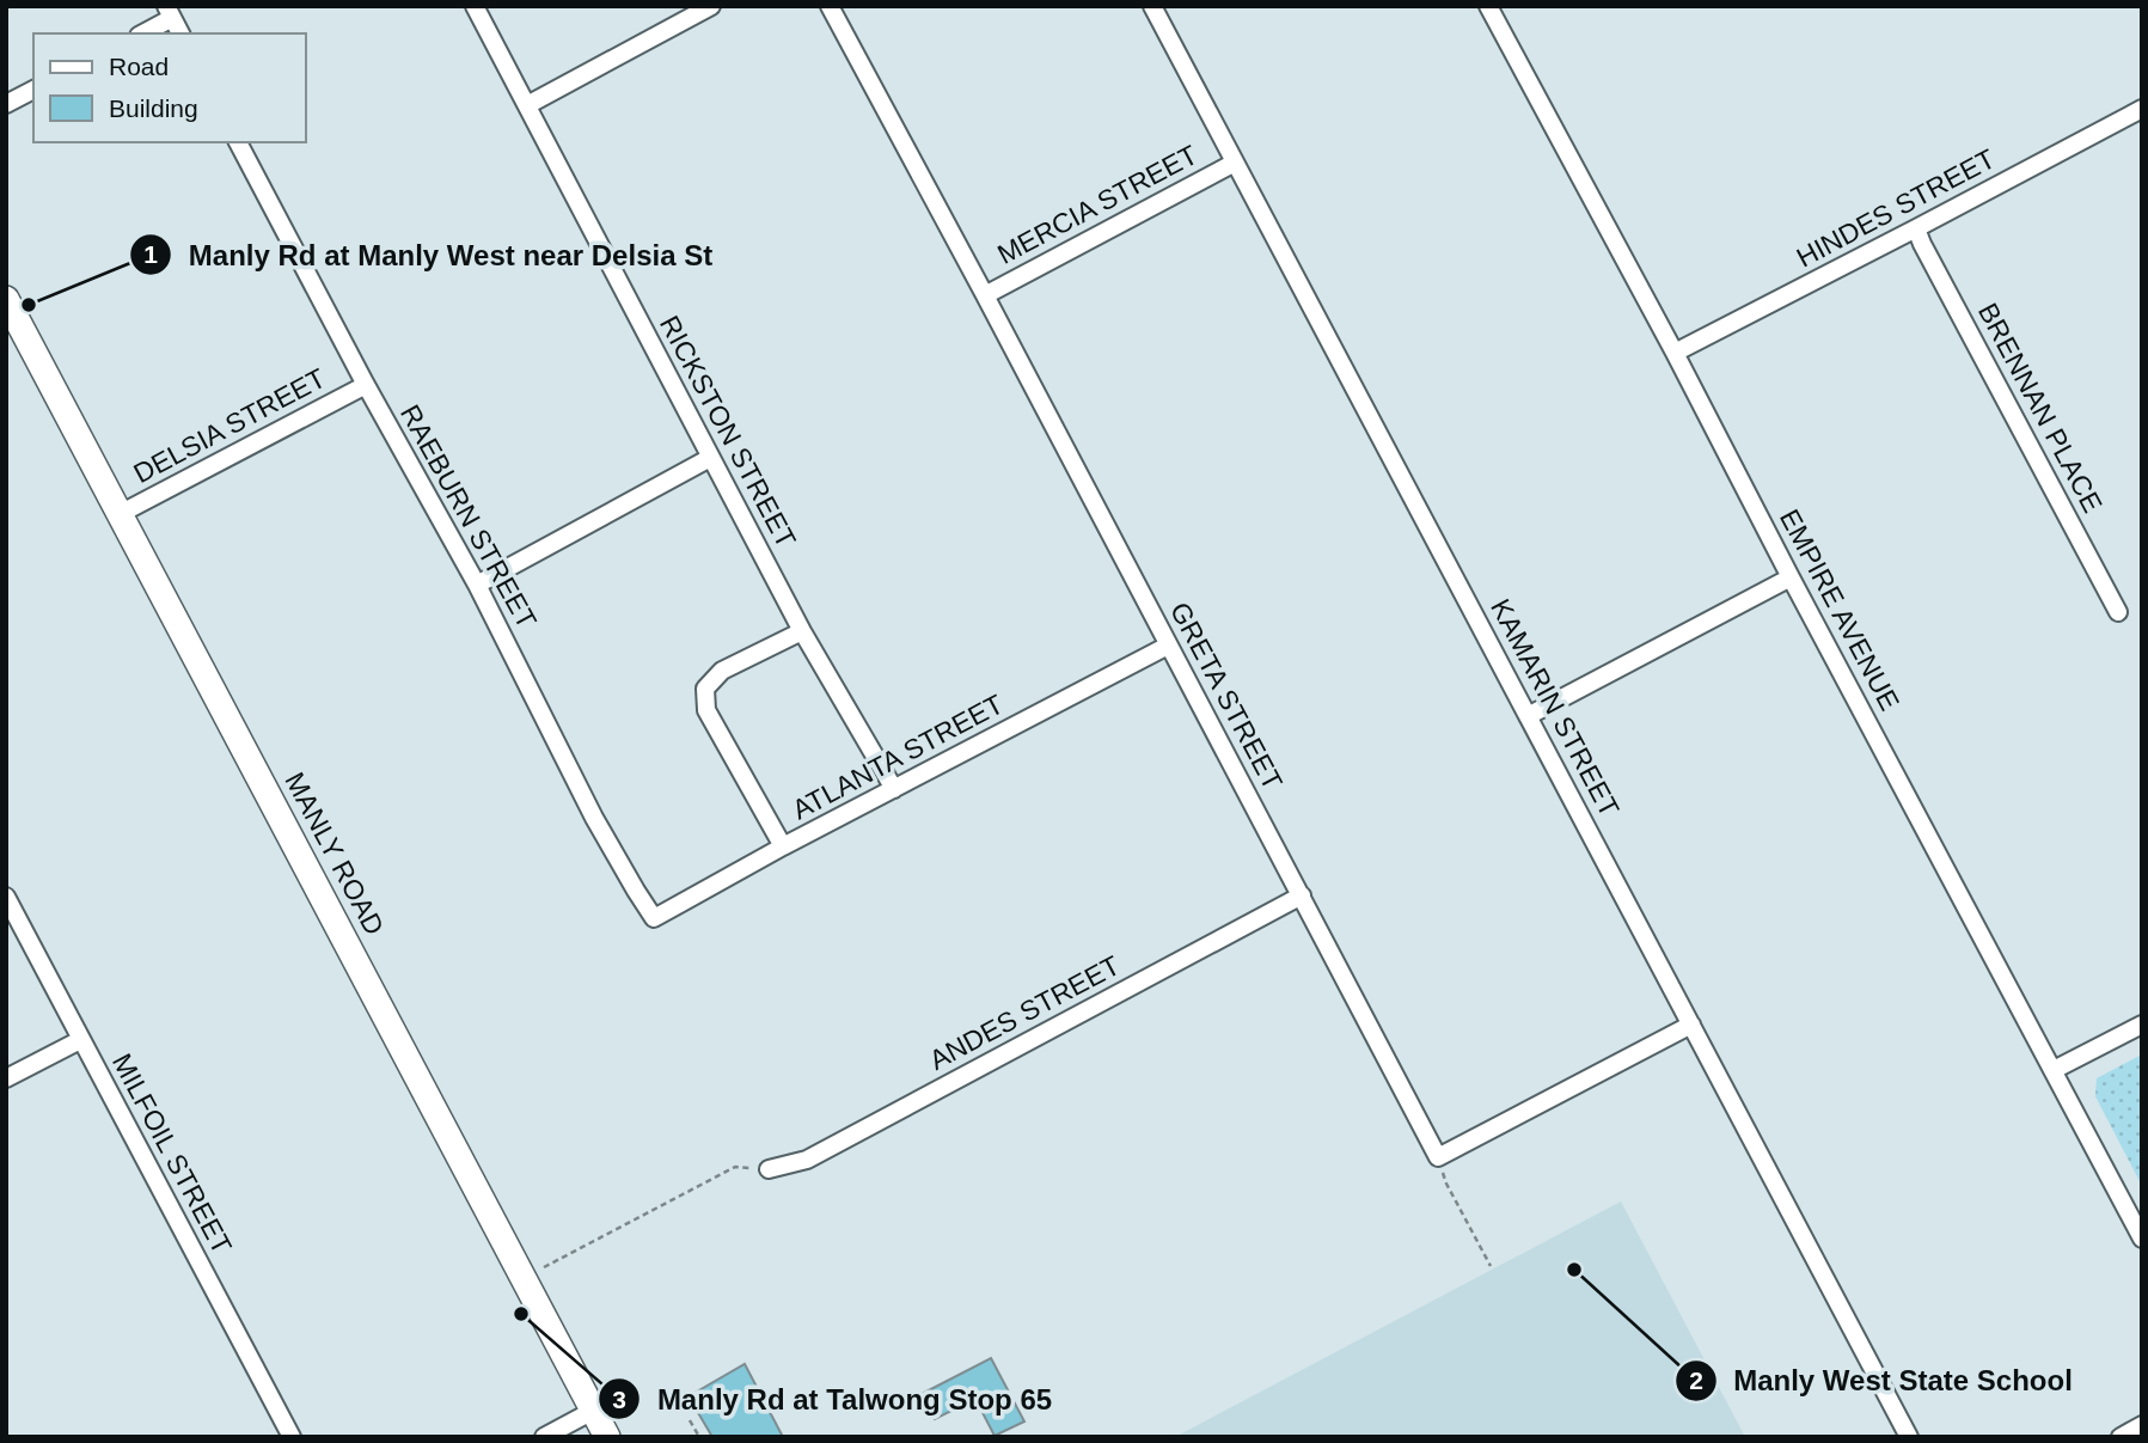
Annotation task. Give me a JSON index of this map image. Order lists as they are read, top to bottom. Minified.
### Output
{"streets":{"main road":["MANLY ROAD"],"street":["MERCIA STREET","HINDES STREET","BRENNAN PLACE","DELSIA STREET","RICKSTON STREET","RAEBURN STREET","EMPIRE AVENUE","GRETA STREET","KAMARIN STREET","ATLANTA STREET","ANDES STREET","MILFOIL STREET"]},"crossings":[["MERCIA STREET","GRETA STREET"],["MERCIA STREET","KAMARIN STREET"],["HINDES STREET","BRENNAN PLACE"],["HINDES STREET","EMPIRE AVENUE"],["DELSIA STREET","RAEBURN STREET"],["DELSIA STREET","MANLY ROAD"],["RICKSTON STREET","ATLANTA STREET"],["RAEBURN STREET","ATLANTA STREET"],["GRETA STREET","ATLANTA STREET"],["GRETA STREET","ANDES STREET"]],"places":["Manly Rd at Manly West near Delsia St","Manly West State School","Manly Rd at Talwong Stop 65"],"legend":["Road","Building"]}
